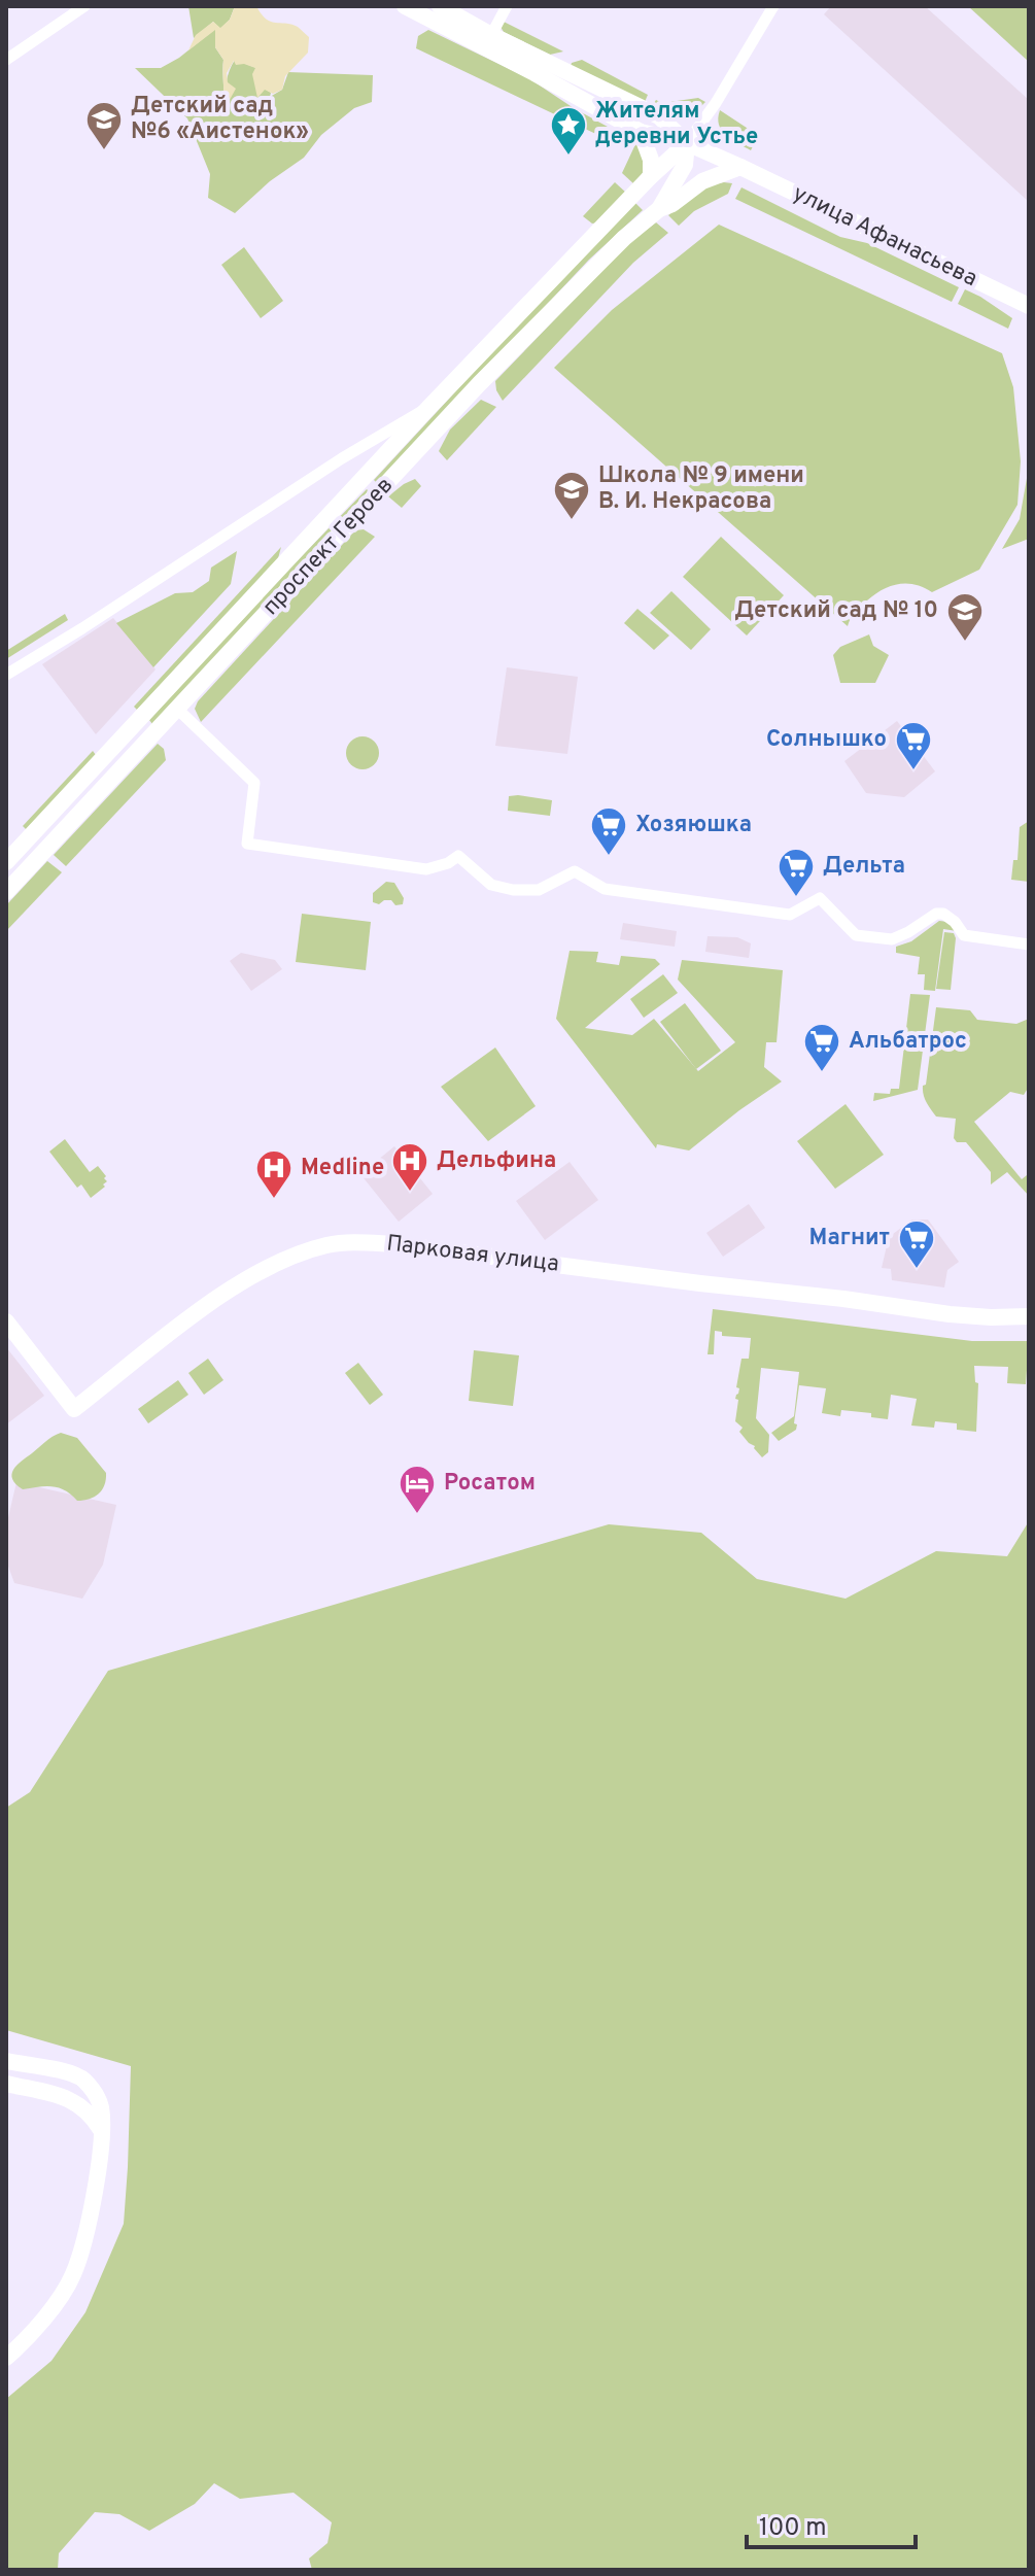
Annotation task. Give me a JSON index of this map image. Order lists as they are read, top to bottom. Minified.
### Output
{"streets":{"main road":["улица Афанасьева","проспект Героев","Парковая улица"]},"crossings":[["улица Афанасьева","проспект Героев"]],"places":{"school or university":["Детский сад №6 «Аистенок»","Школа № 9 имени В. И. Некрасова","Детский сад № 10"],"place":["Жителям деревни Устье"],"supermarket":["Солнышко","Хозяюшка","Дельта","Альбатрос","Магнит"],"hospital":["Дельфина","Medline"],"hotel":["Росатом"]},"scale_bar":"100 m"}
